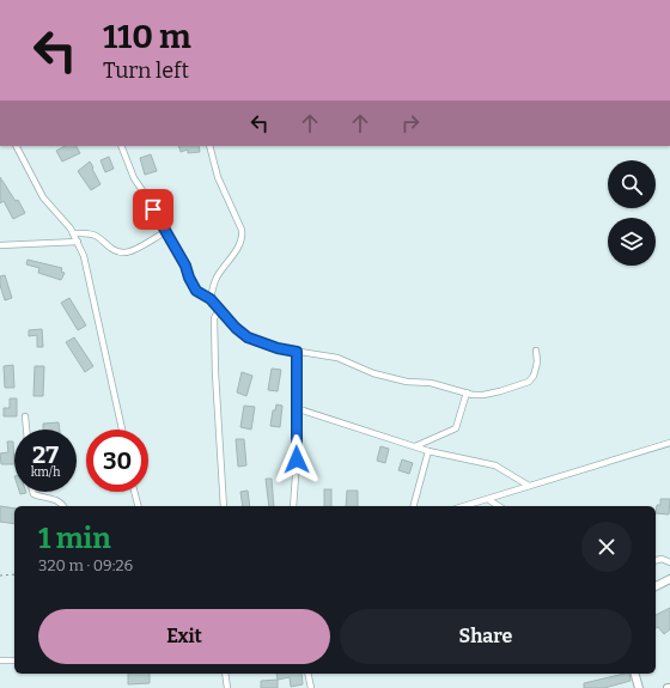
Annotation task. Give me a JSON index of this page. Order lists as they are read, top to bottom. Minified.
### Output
{"page":{"turn":["110 m","Turn left"],"speed":"27 km/h","limit":"30","heading":["1 min","320 m · 09:26"],"buttons":["Exit","Share"]}}
